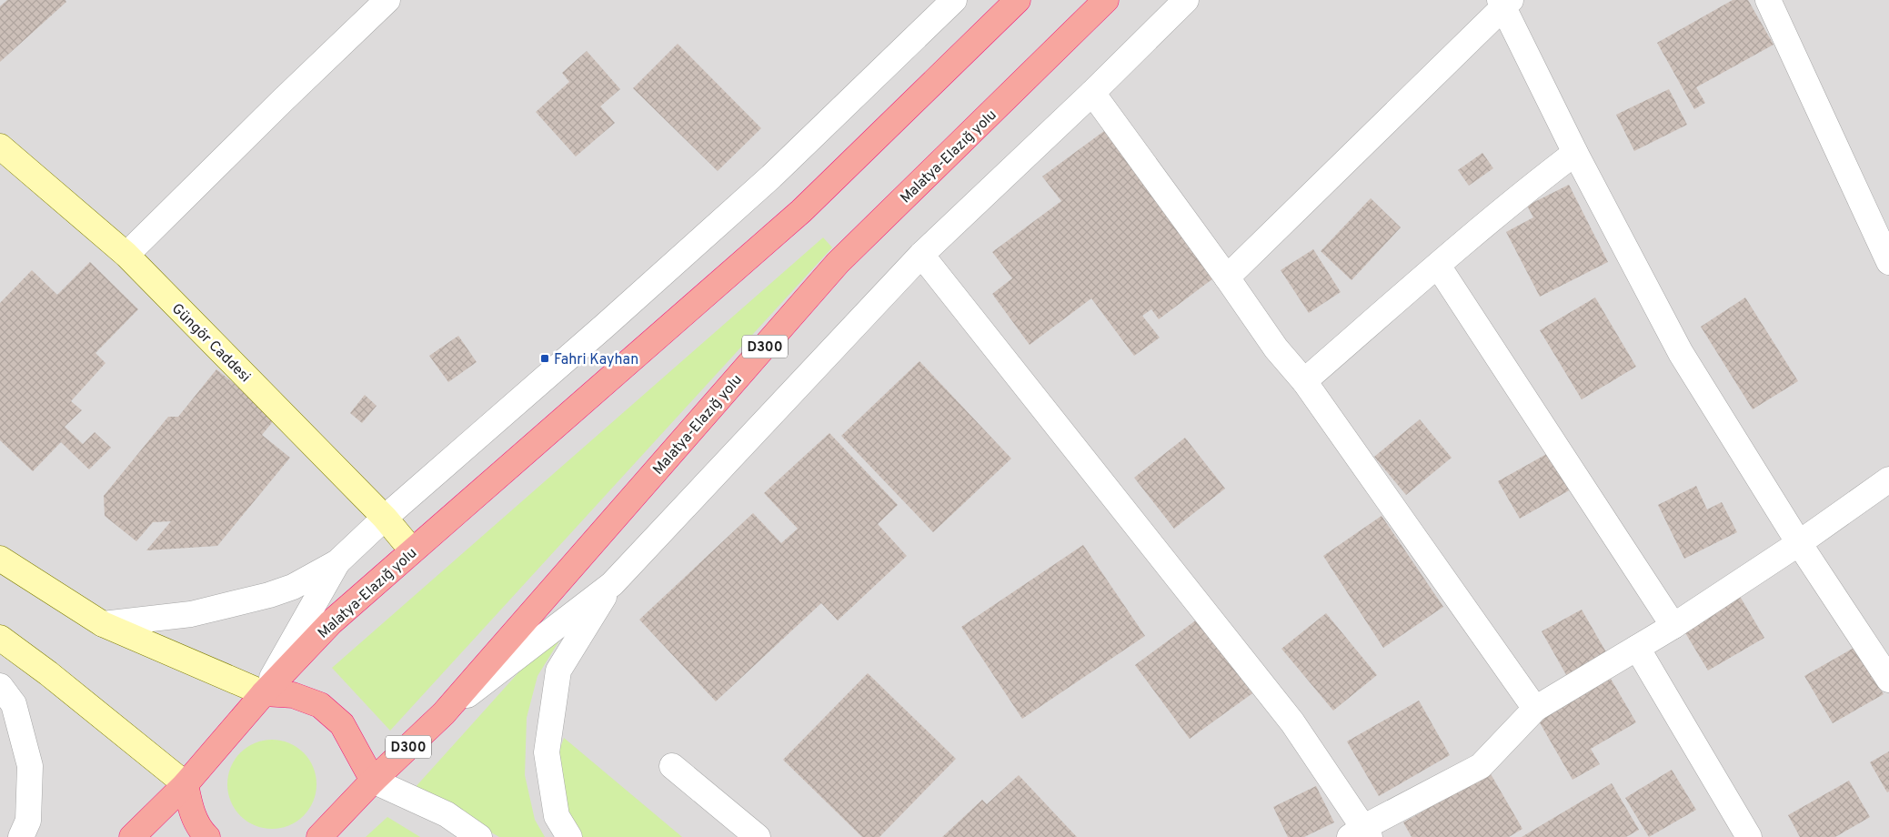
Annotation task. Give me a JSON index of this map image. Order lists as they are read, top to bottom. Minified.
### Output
{"streets":{"highway":["Malatya-Elazığ yolu","D300"],"main road":["Güngör Caddesi"]},"crossings":[["Malatya-Elazığ yolu","Güngör Caddesi"]],"places":{"transit":["Fahri Kayhan"]}}
